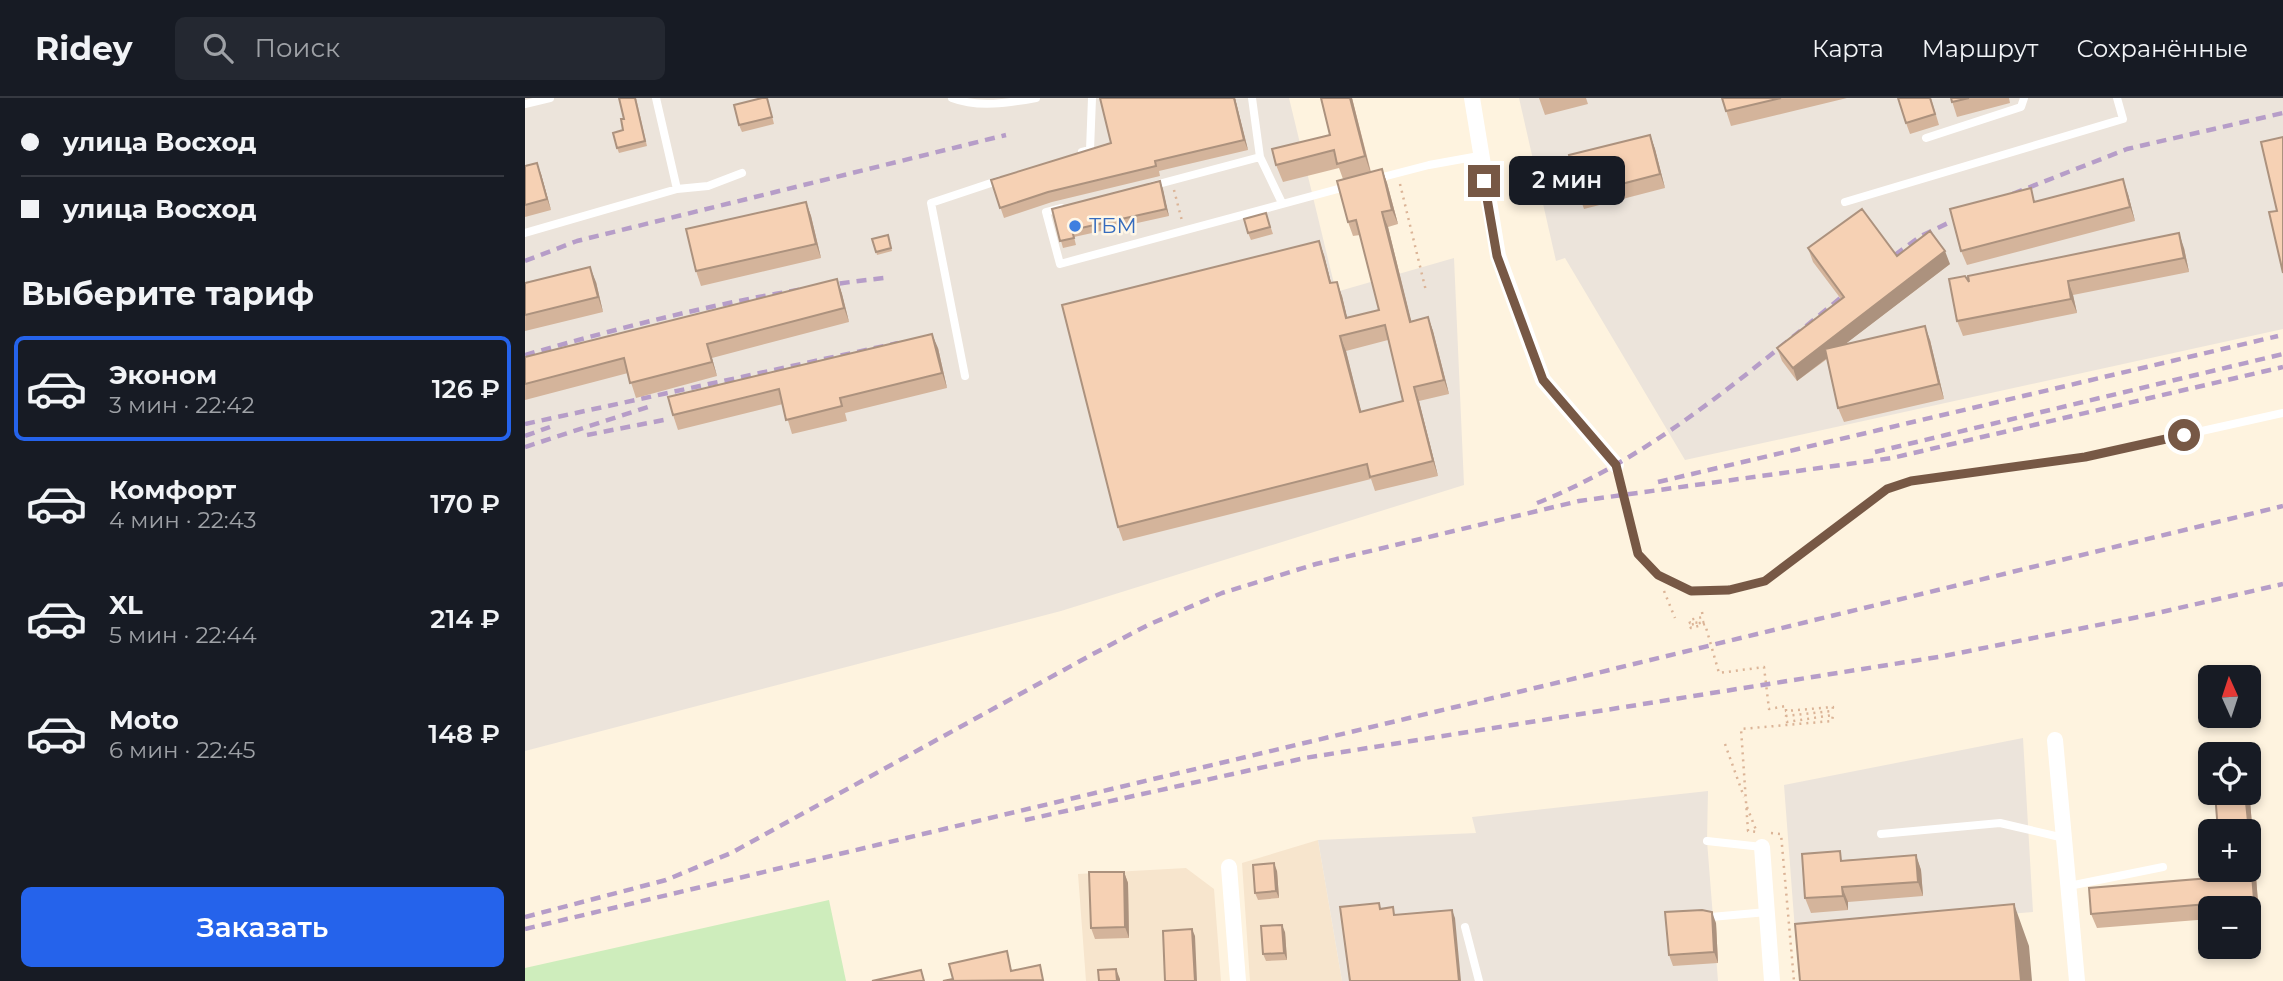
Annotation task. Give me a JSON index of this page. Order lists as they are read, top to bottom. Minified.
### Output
{"places":["ТБМ"],"north":"top","page":{"header":"Ridey","search":"Поиск","nav":["Карта","Маршрут","Сохранённые"],"banner":["улица Восход","улица Восход"],"bubble":"2 мин","heading":"Выберите тариф","list":[{"name":"Эконом","note":"3 мин · 22:42","value":"126 ₽"},{"name":"Комфорт","note":"4 мин · 22:43","value":"170 ₽"},{"name":"XL","note":"5 мин · 22:44","value":"214 ₽"},{"name":"Moto","note":"6 мин · 22:45","value":"148 ₽"}],"map_buttons":["+","−"],"buttons":"Заказать"}}
